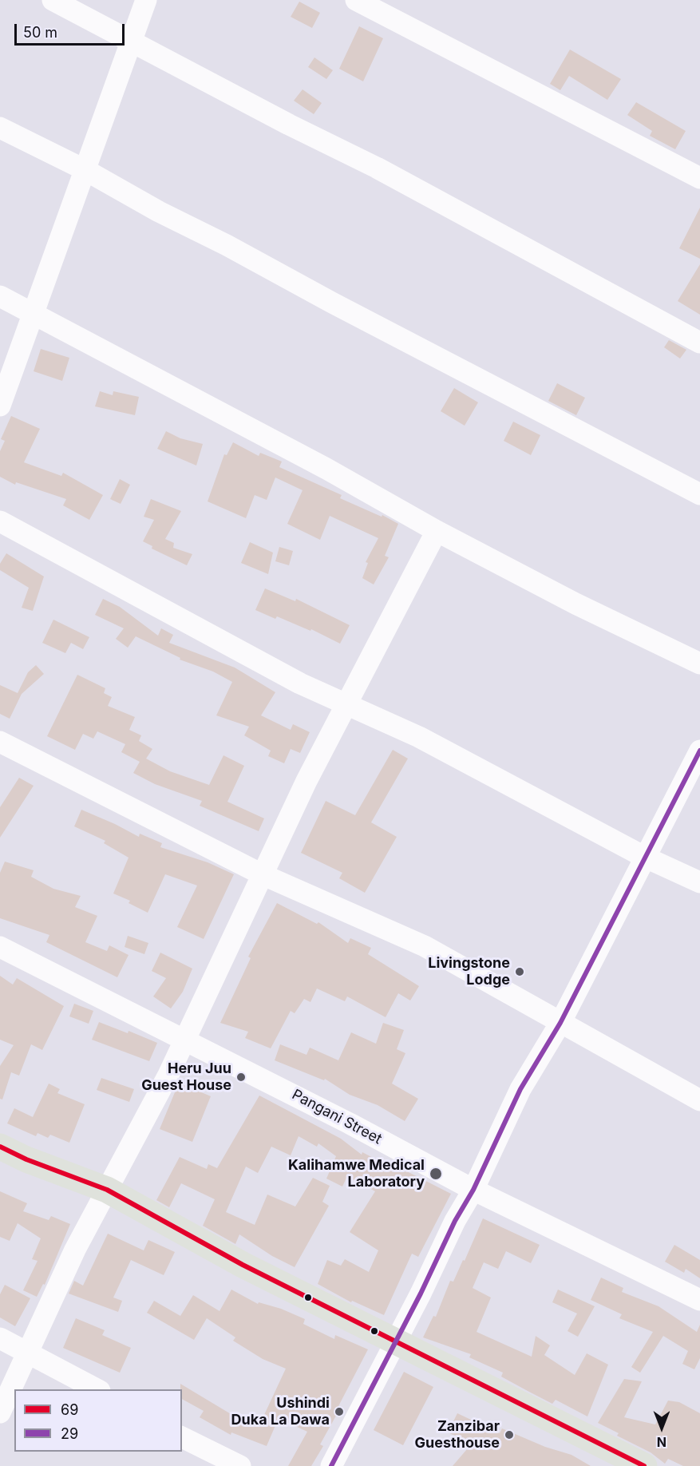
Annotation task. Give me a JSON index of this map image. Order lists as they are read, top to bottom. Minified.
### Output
{"streets":{"street":["Pangani Street"]},"places":["Livingstone Lodge","Heru Juu Guest House","Kalihamwe Medical Laboratory","Ushindi Duka La Dawa","Zanzibar Guesthouse"],"lines":["transit line 29","transit line 69"],"legend":["69","29"],"scale_bar":"50 m","north":"bottom"}
